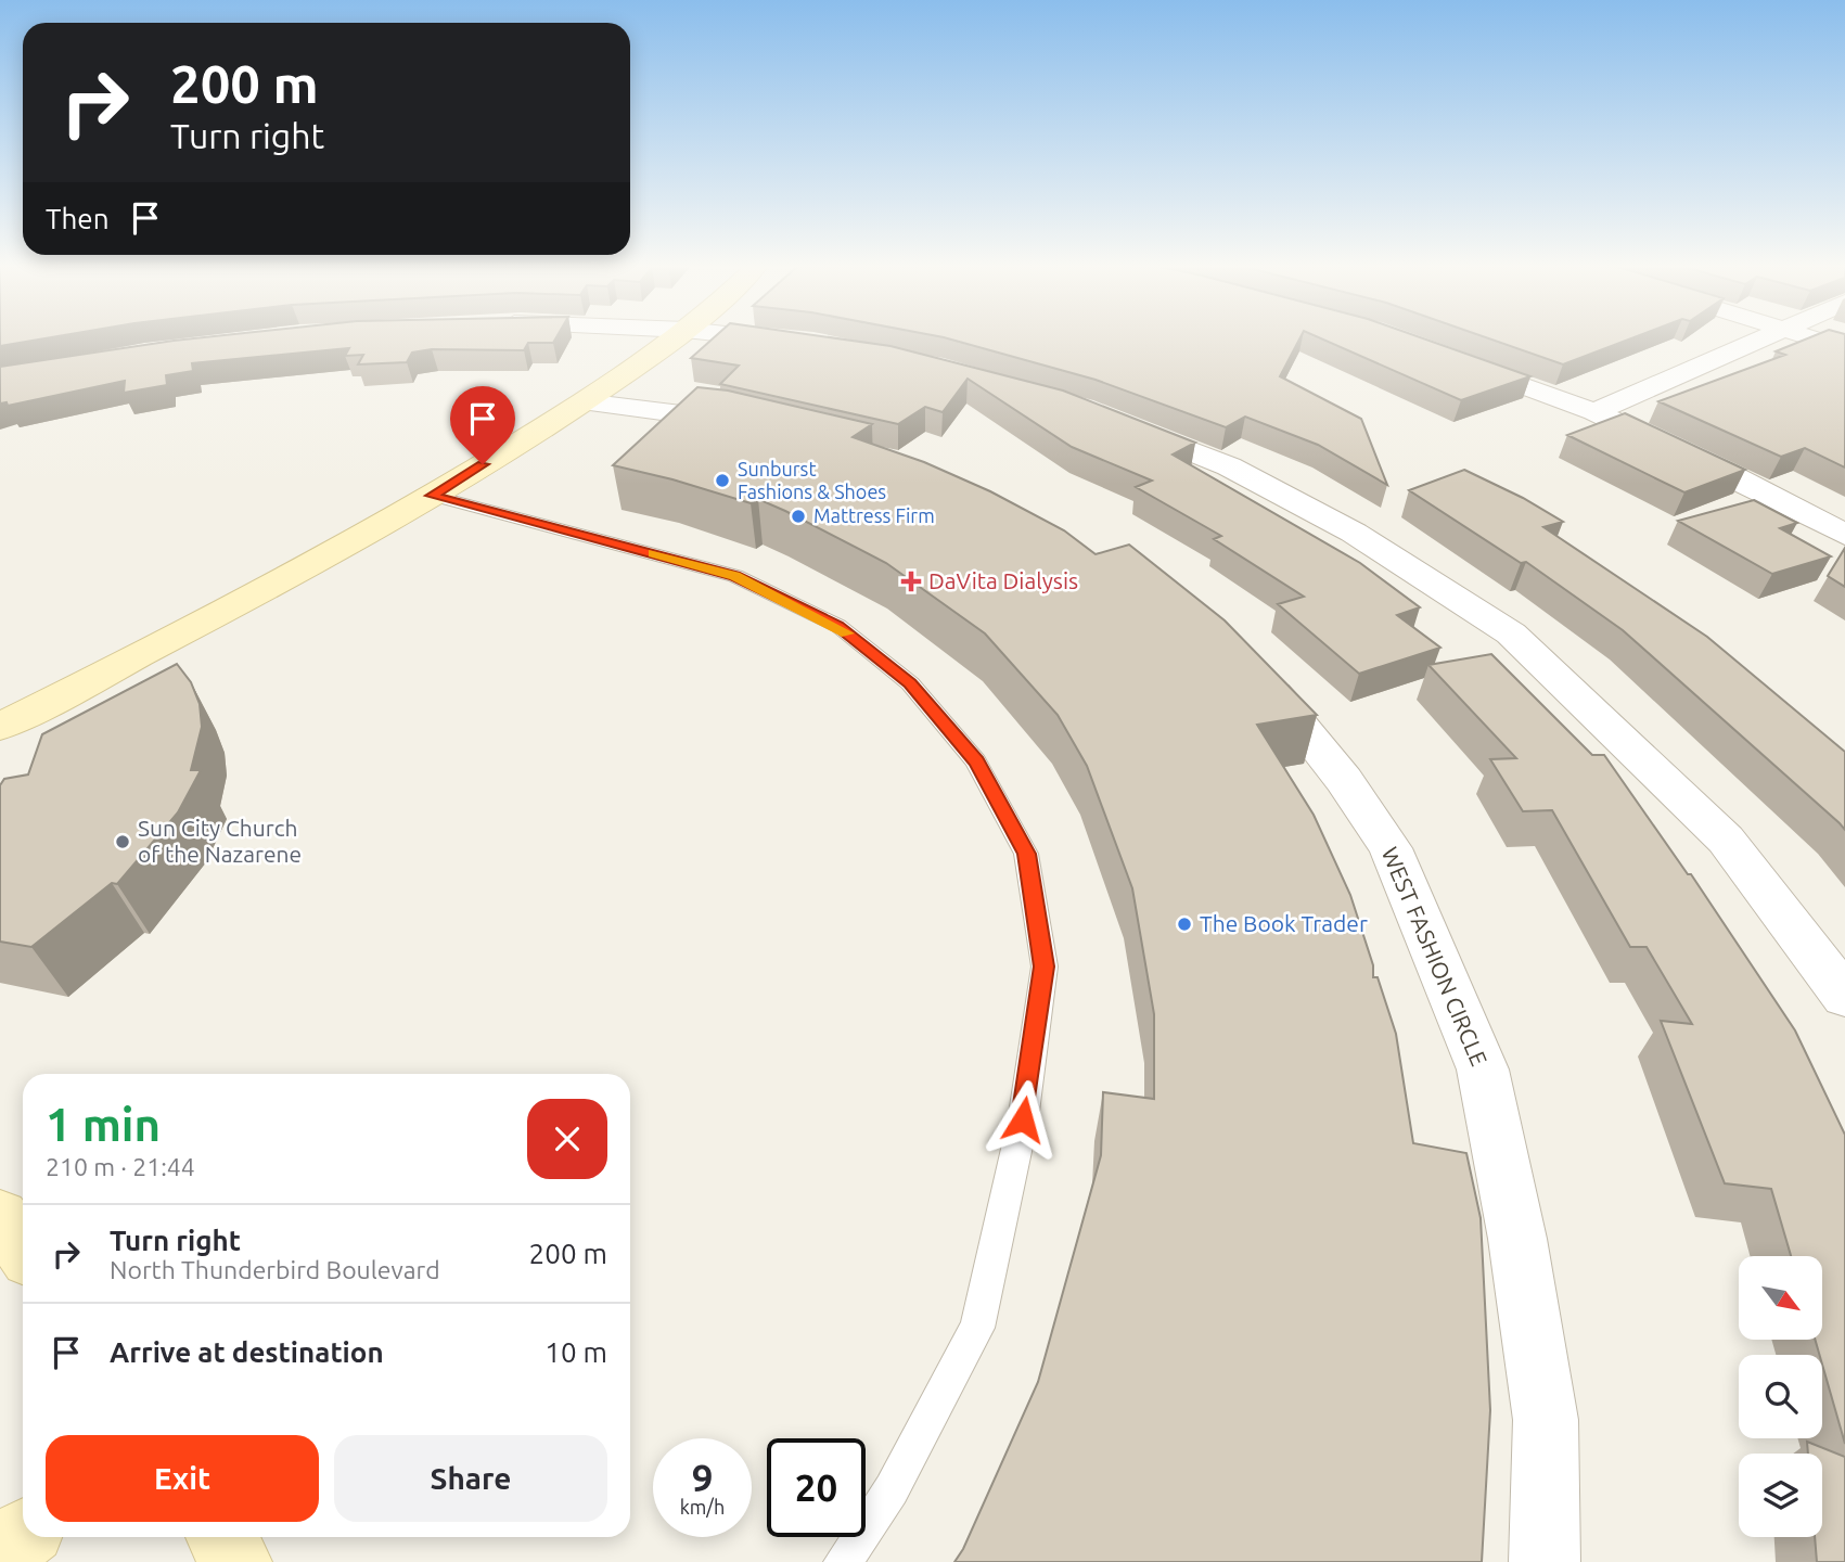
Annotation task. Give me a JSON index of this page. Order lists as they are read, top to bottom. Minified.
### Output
{"streets":{"street":["WEST FASHION CIRCLE"]},"places":{"other":["Sunburst Fashions & Shoes","Mattress Firm","Sun City Church of the Nazarene","The Book Trader"],"health":["DaVita Dialysis"]},"north":"bottom right","page":{"turn":["200 m","Turn right"],"then":"Then","heading":["1 min","210 m · 21:44"],"list":[{"name":"Turn right","note":"North Thunderbird Boulevard","value":"200 m"},{"name":"Arrive at destination","value":"10 m"}],"buttons":["Exit","Share"],"speed":"9 km/h","limit":"20"}}
